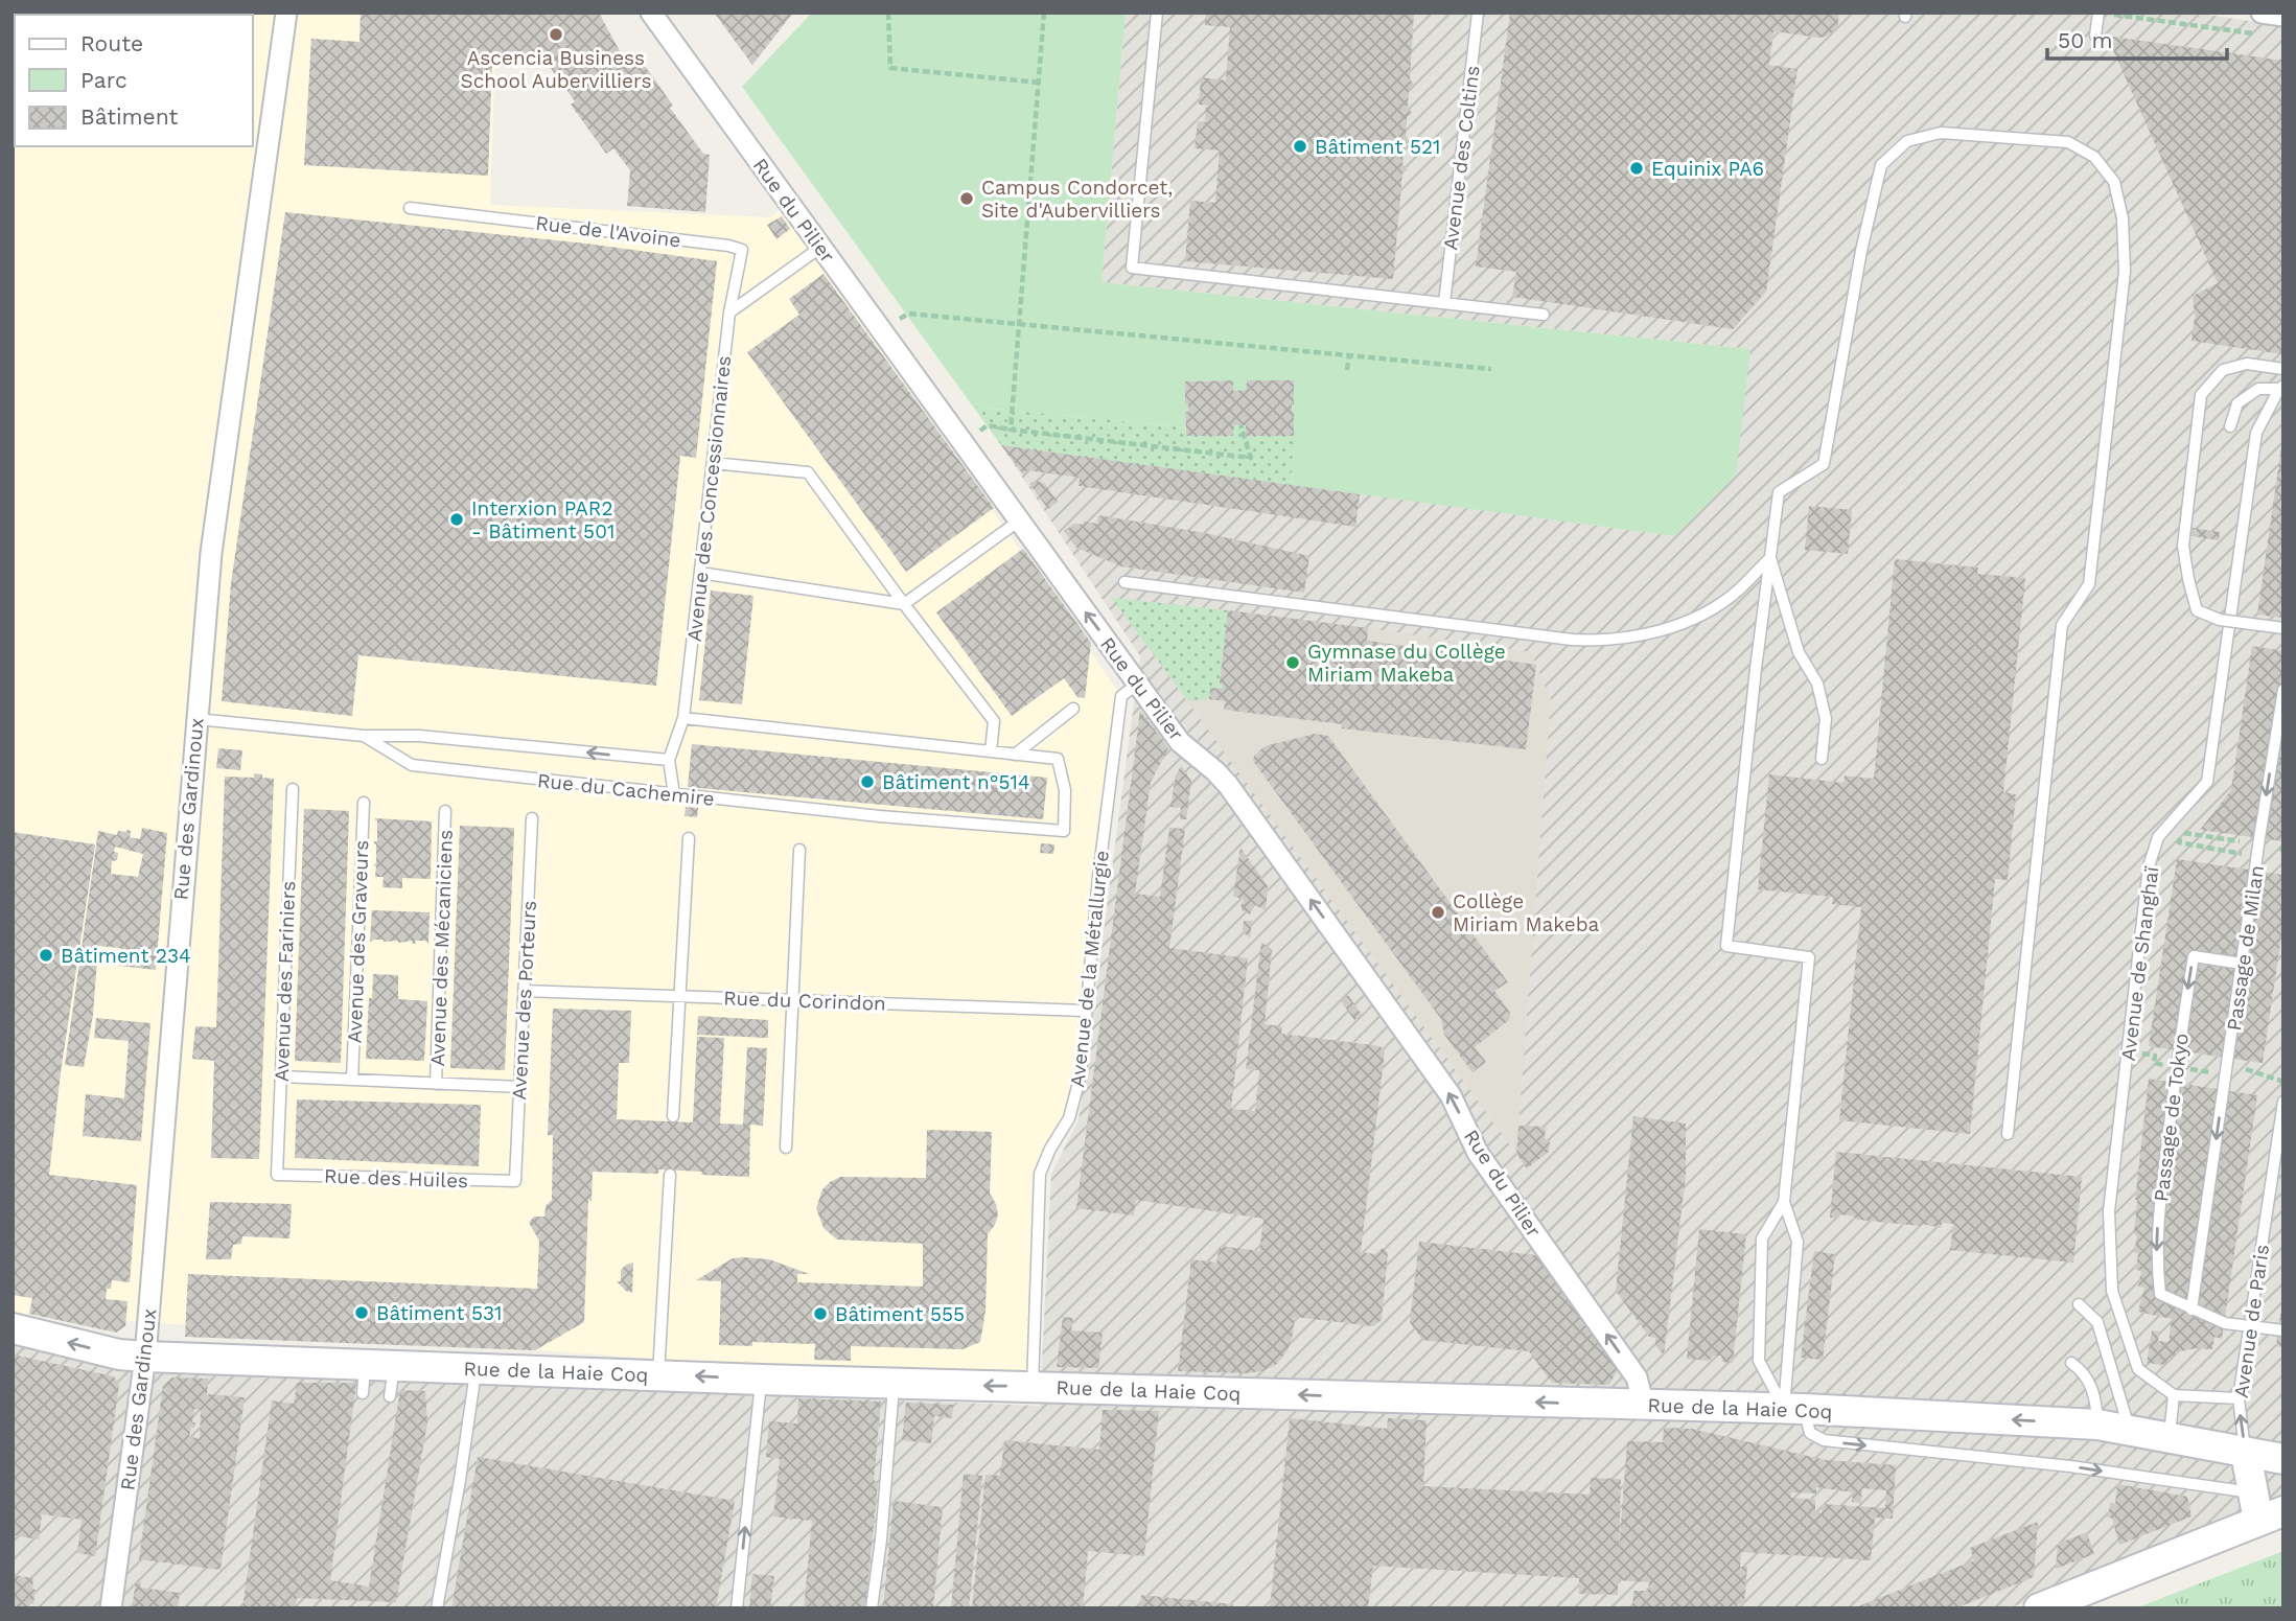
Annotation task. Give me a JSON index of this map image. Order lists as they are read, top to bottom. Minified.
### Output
{"streets":{"main road":["Rue de la Haie Coq"],"street":["Rue du Pilier","Rue des Gardinoux"],"lane":["Avenue des Coltins","Rue de l'Avoine","Avenue des Concessionnaires","Rue du Cachemire","Avenue des Graveurs","Avenue des Mécaniciens","Passage de Milan","Avenue de Shanghaï","Avenue de la Métallurgie","Avenue des Fariniers","Avenue des Porteurs","Rue du Corindon","Passage de Tokyo","Rue des Huiles","Avenue de Paris"]},"crossings":[["Rue du Pilier","Avenue de la Métallurgie"],["Rue du Pilier","Rue de la Haie Coq"],["Rue de l'Avoine","Avenue des Concessionnaires"],["Avenue des Concessionnaires","Rue du Cachemire"],["Rue du Cachemire","Rue des Gardinoux"],["Rue des Gardinoux","Rue de la Haie Coq"],["Passage de Milan","Passage de Tokyo"],["Avenue de la Métallurgie","Rue du Corindon"],["Avenue de la Métallurgie","Rue de la Haie Coq"],["Avenue des Fariniers","Rue des Huiles"],["Avenue des Porteurs","Rue du Corindon"],["Avenue des Porteurs","Rue des Huiles"],["Avenue de Paris","Rue de la Haie Coq"]],"one_way":["Rue du Pilier","Passage de Milan","Passage de Tokyo","Rue de la Haie Coq"],"places":["Ascencia Business School Aubervilliers","Bâtiment 521","Equinix PA6","Campus Condorcet, Site d'Aubervilliers","Interxion PAR2 - Bâtiment 501","Gymnase du Collège Miriam Makeba","Bâtiment n°514","Collège Miriam Makeba","Bâtiment 234","Bâtiment 531","Bâtiment 555"],"legend":["Route","Parc","Bâtiment"],"scale_bar":"50 m"}
